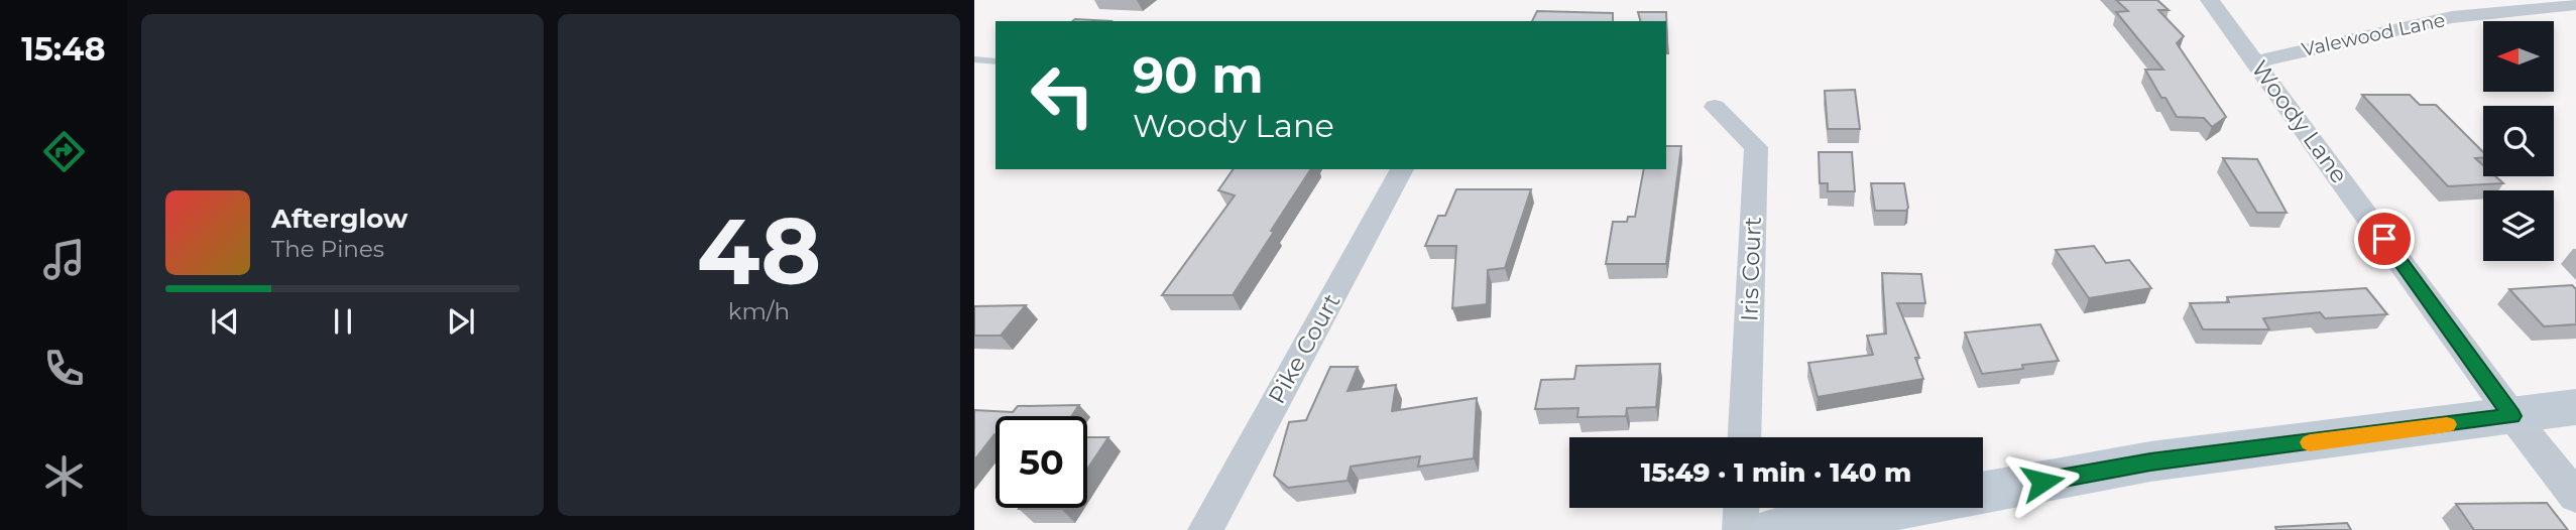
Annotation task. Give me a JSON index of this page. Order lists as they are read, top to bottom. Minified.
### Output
{"streets":{"street":["Valewood Lane","Woody Lane","Iris Court","Pike Court"]},"crossings":[["Valewood Lane","Woody Lane"]],"north":"left","page":{"tabs":"15:48","tile":["48","km/h"],"turn":["90 m","Woody Lane"],"song":["Afterglow","The Pines"],"limit":"50","trip":"15:49 · 1 min · 140 m"}}
